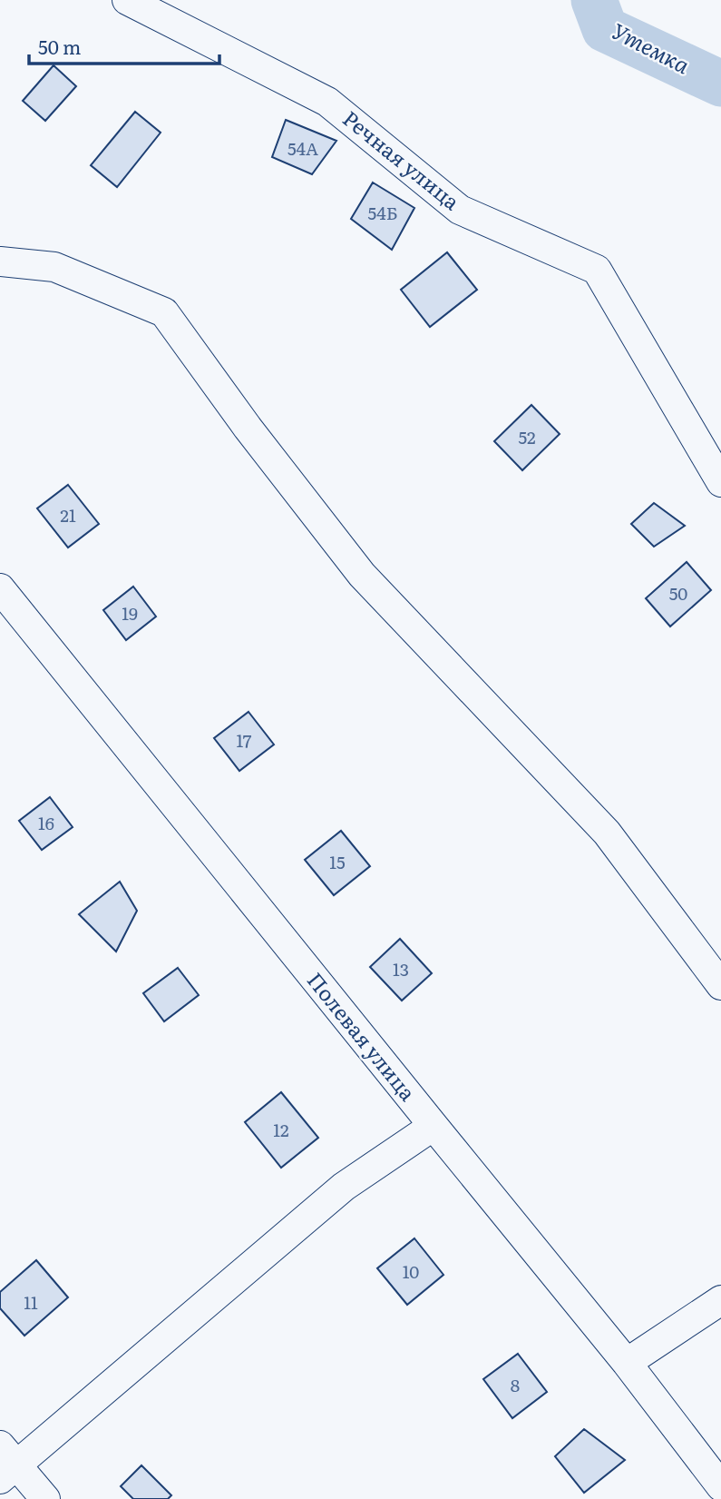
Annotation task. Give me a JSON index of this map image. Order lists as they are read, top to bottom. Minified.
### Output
{"streets":{"street":["Речная улица","Полевая улица"]},"water":["Утемка"],"house_numbers":["54А","54Б","52","21","50","19","17","16","15","13","12","10","11","8"],"scale_bar":"50 m"}
